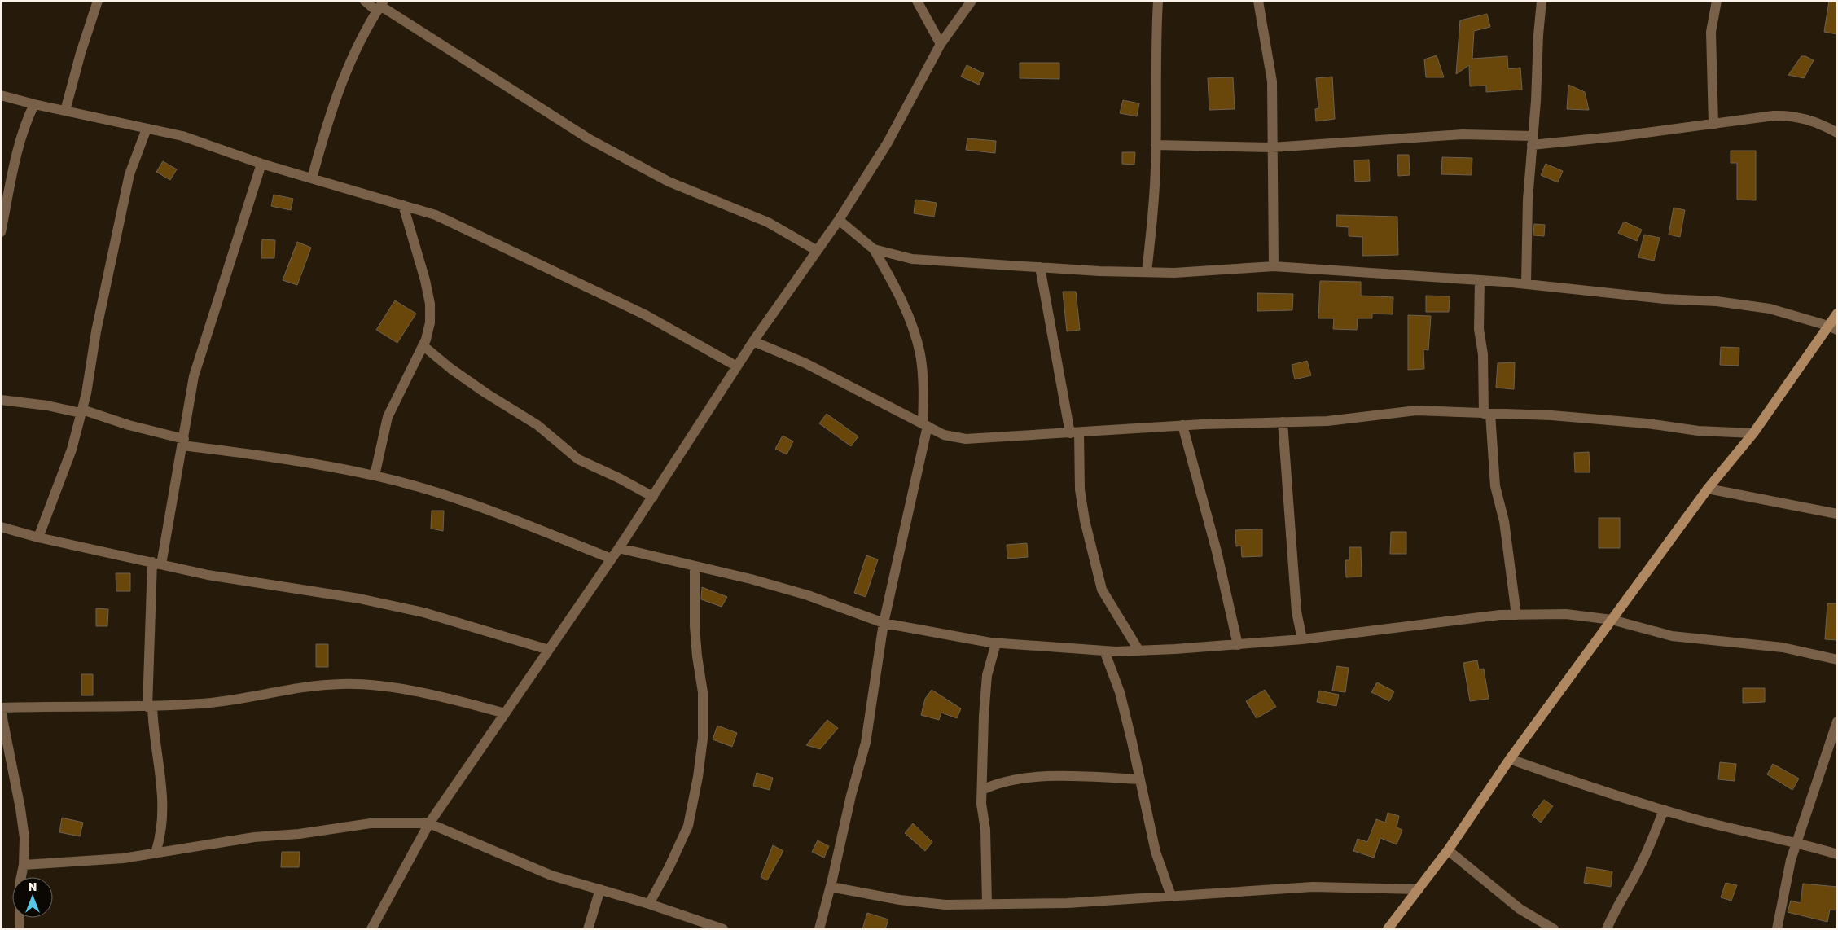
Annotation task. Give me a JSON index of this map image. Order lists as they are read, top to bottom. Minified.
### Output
{"north":"top"}
